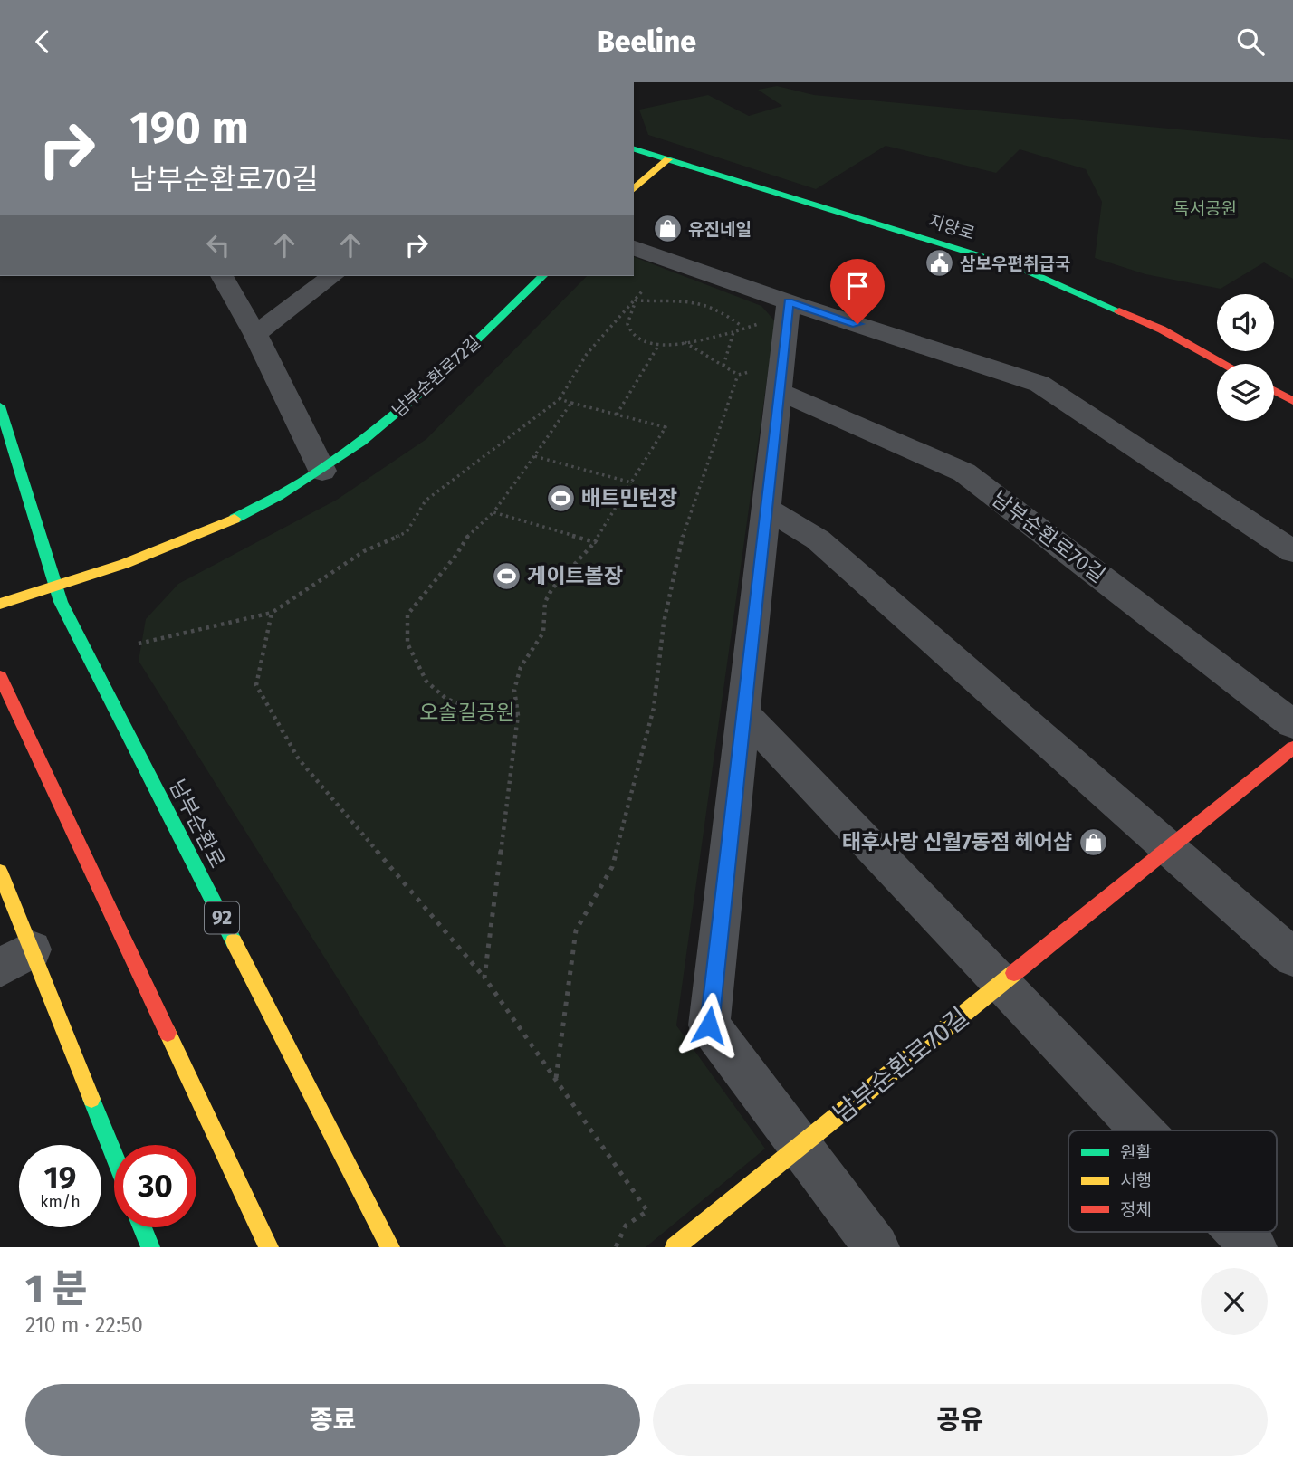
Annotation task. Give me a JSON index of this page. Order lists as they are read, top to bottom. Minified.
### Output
{"streets":{"main road":["지양로","남부순환로72길","남부순환로70길","남부순환로","92"]},"crossings":[["남부순환로72길","남부순환로"]],"parks":["독서공원","오솔길공원"],"places":{"shop":["유진네일","태후사랑 신월7동점 헤어샵"],"public building":["삼보우편취급국"],"sports":["배트민턴장","게이트볼장"]},"legend":["원활","서행","정체"],"page":{"header":"Beeline","turn":["190 m","남부순환로70길"],"speed":"19 km/h","limit":"30","heading":["1 분","210 m · 22:50"],"buttons":["종료","공유"]}}
